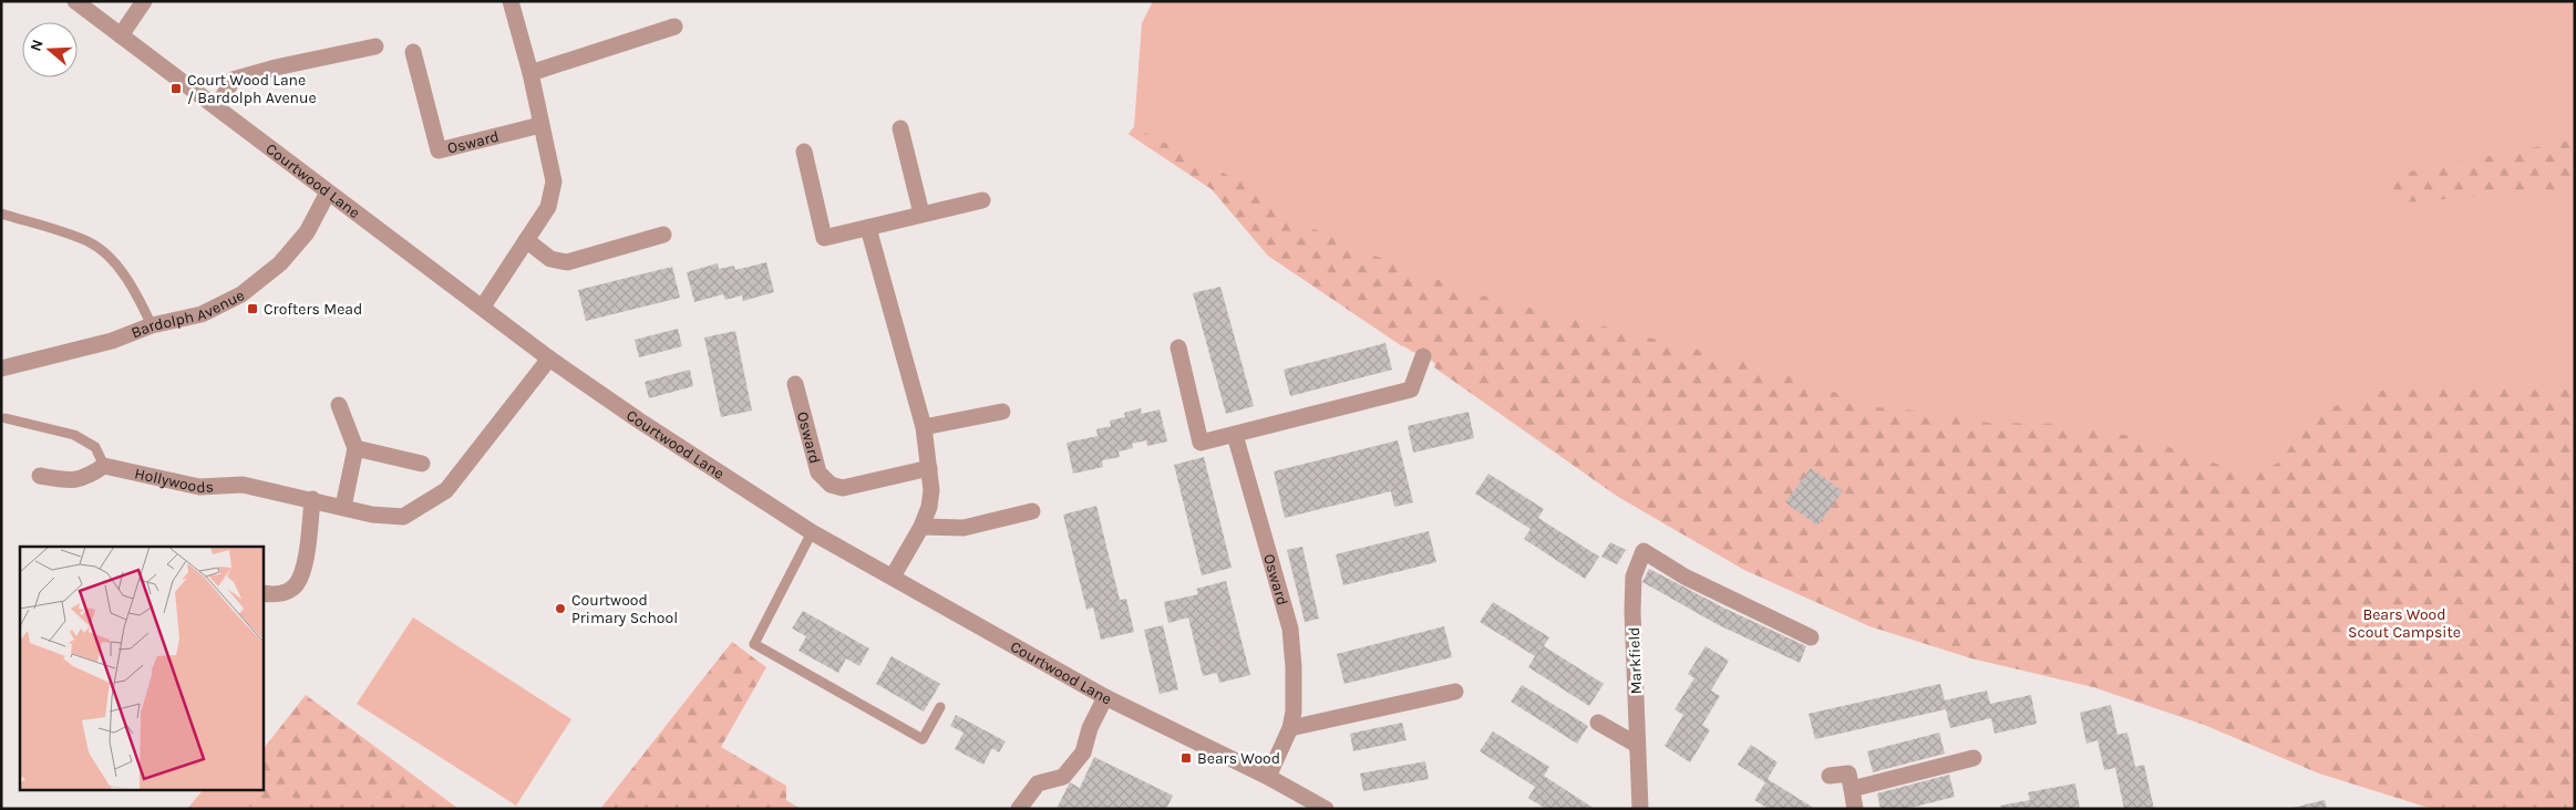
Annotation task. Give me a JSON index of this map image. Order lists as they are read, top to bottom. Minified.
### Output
{"streets":{"street":["Osward","Courtwood Lane","Bardolph Avenue","Hollywoods","Markfield"]},"crossings":[["Osward","Courtwood Lane"],["Courtwood Lane","Bardolph Avenue"],["Courtwood Lane","Hollywoods"]],"parks":["Bears Wood Scout Campsite"],"places":{"transit":["Court Wood Lane / Bardolph Avenue","Crofters Mead","Bears Wood"],"other":["Courtwood Primary School"]},"north":"left"}
